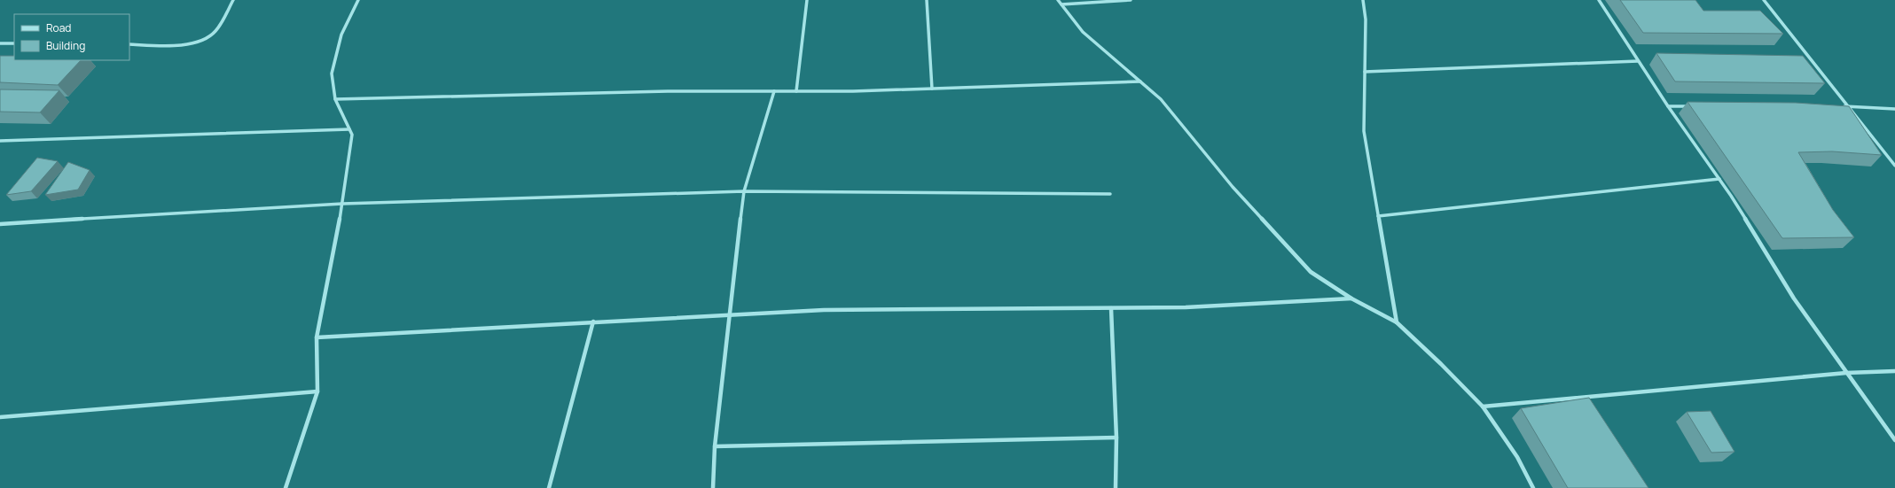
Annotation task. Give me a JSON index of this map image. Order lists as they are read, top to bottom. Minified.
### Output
{"legend":["Road","Building"]}
